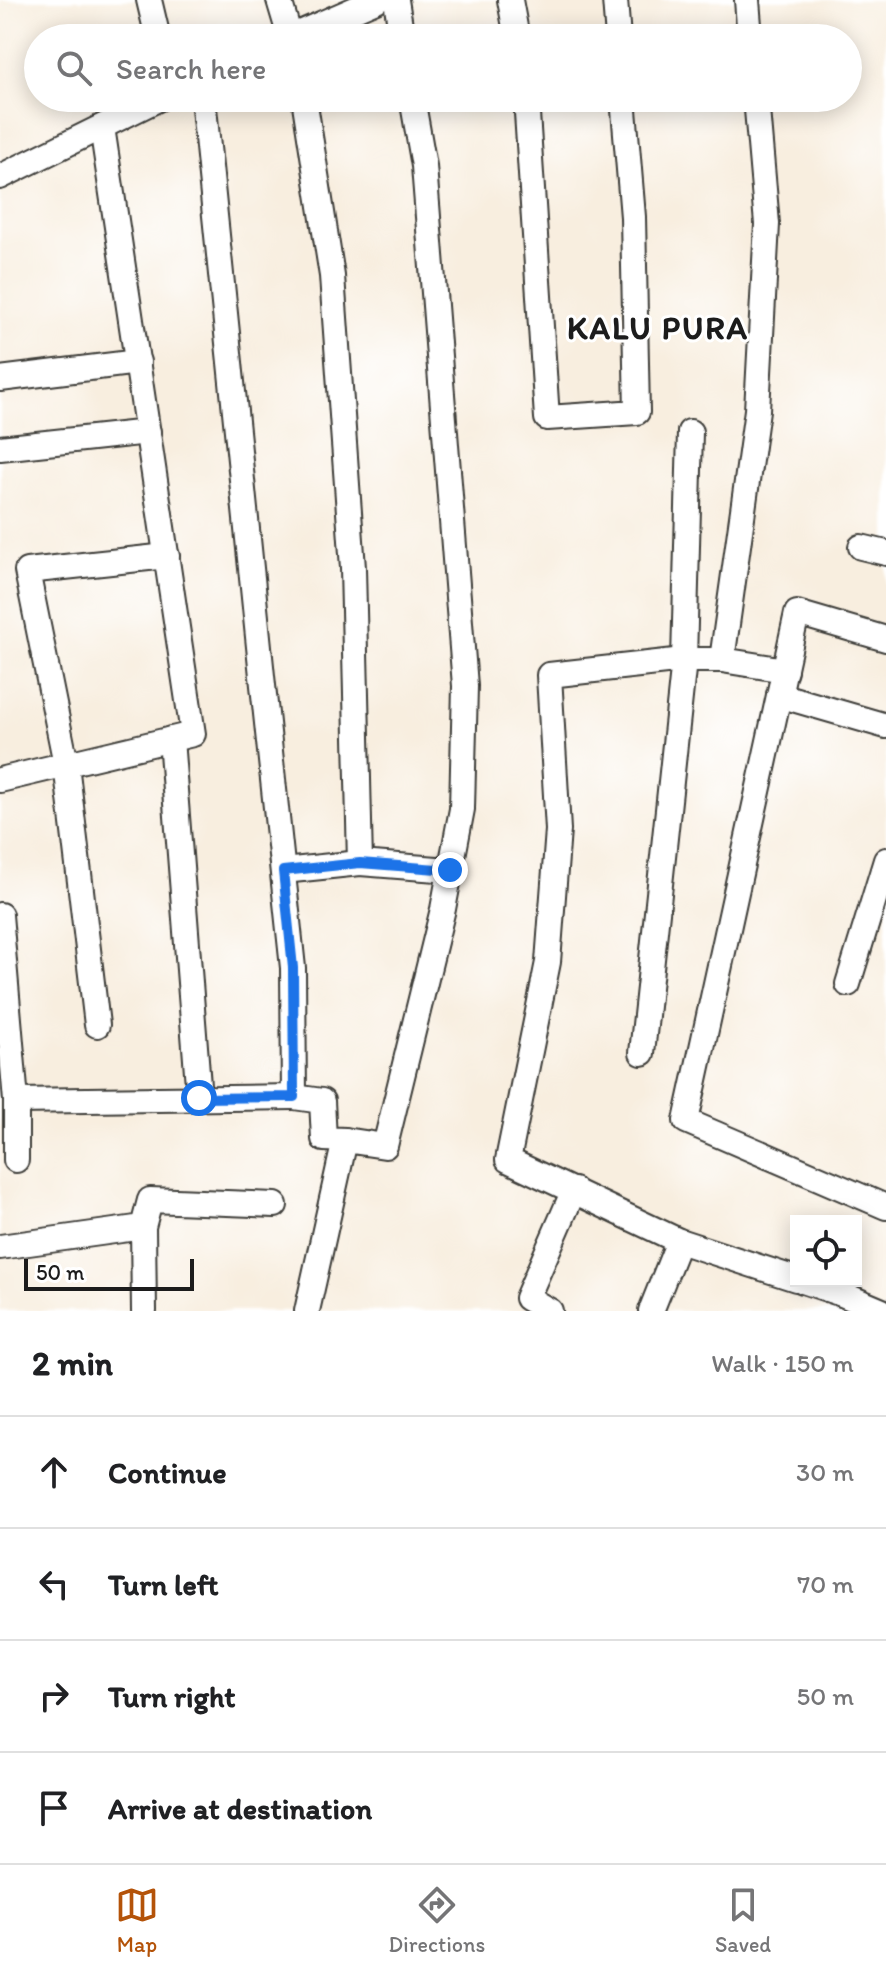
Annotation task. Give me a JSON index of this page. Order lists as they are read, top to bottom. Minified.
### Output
{"districts":["KALU PURA"],"scale_bar":"50 m","page":{"search":"Search here","scale":"50 m","heading":["2 min","Walk · 150 m"],"list":[["Continue","30 m"],["Turn left","70 m"],["Turn right","50 m"],"Arrive at destination"],"nav":["Map","Directions","Saved"]}}
